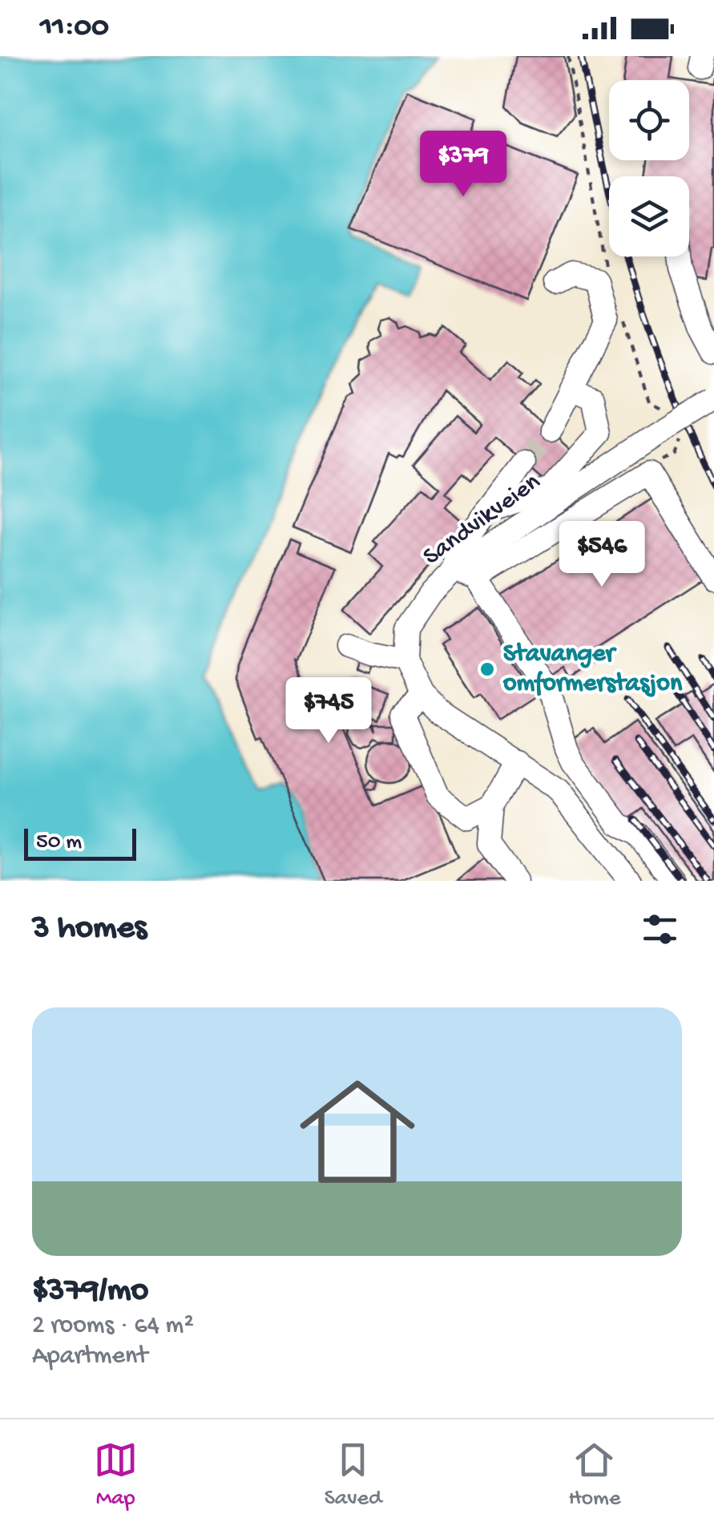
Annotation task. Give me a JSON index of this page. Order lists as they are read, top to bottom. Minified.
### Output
{"streets":{"street":["Sandvikveien"]},"places":["Stavanger omformerstasjon"],"scale_bar":"50 m","page":{"status":"11:00","price":["$379","$546","$745"],"scale":"50 m","heading":"3 homes","list":[{"name":"$379/mo","note":"2 rooms · 64 m² · Apartment"}],"tabs":["Map","Saved","Home"]}}
